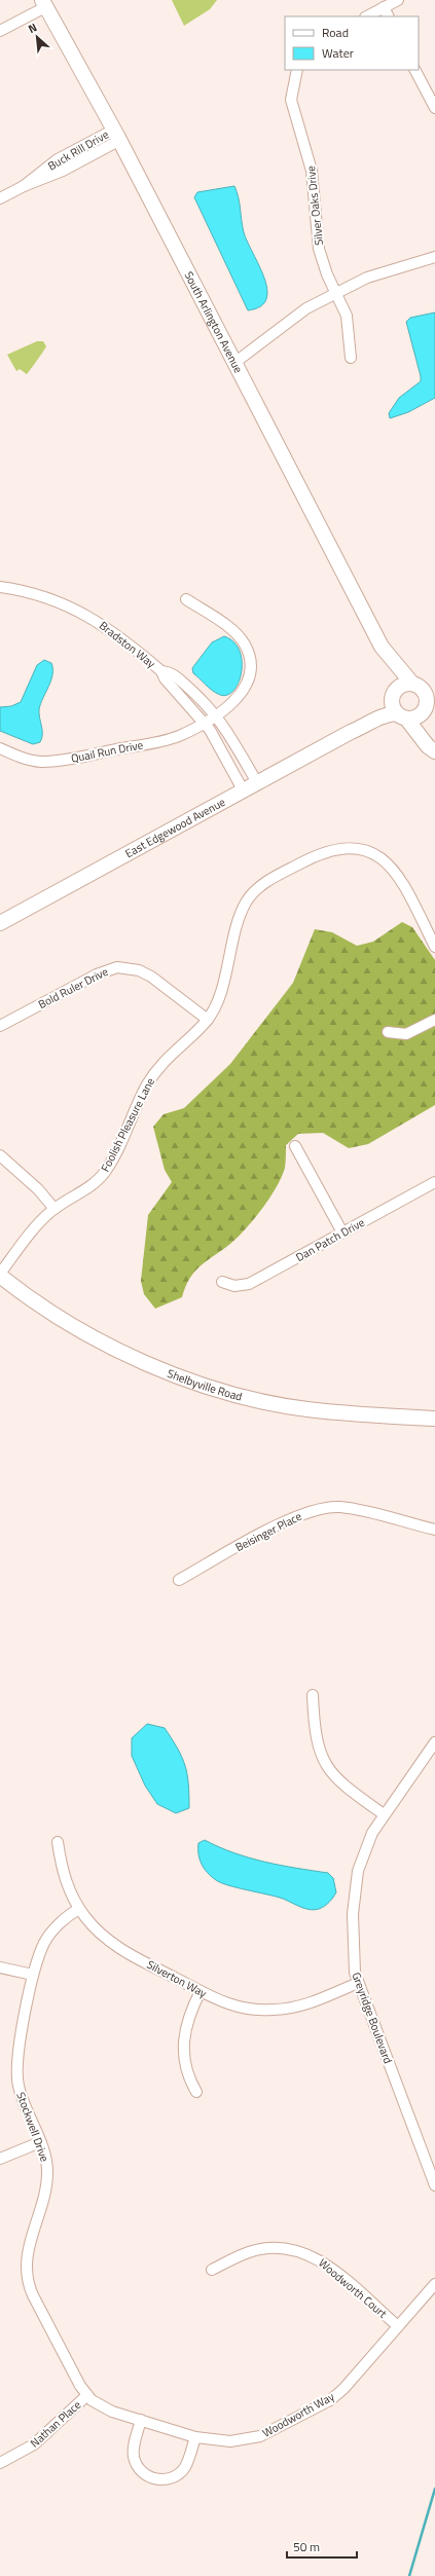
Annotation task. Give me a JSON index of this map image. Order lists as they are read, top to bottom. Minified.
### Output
{"streets":{"main road":["South Arlington Avenue","East Edgewood Avenue","Shelbyville Road"],"street":["Buck Rill Drive","Silver Oaks Drive","Bradston Way","Quail Run Drive","Bold Ruler Drive","Foolish Pleasure Lane","Dan Patch Drive","Beisinger Place","Silverton Way","Greyridge Boulevard","Stockwell Drive","Woodworth Court","Woodworth Way","Nathan Place"]},"crossings":[["Buck Rill Drive","South Arlington Avenue"],["Bradston Way","Quail Run Drive"],["Bradston Way","East Edgewood Avenue"],["Bold Ruler Drive","Foolish Pleasure Lane"],["Foolish Pleasure Lane","Shelbyville Road"],["Silverton Way","Greyridge Boulevard"],["Silverton Way","Stockwell Drive"],["Stockwell Drive","Woodworth Way"],["Stockwell Drive","Nathan Place"],["Woodworth Court","Woodworth Way"],["Woodworth Way","Nathan Place"]],"legend":["Road","Water"],"scale_bar":"50 m","north":"top left"}
